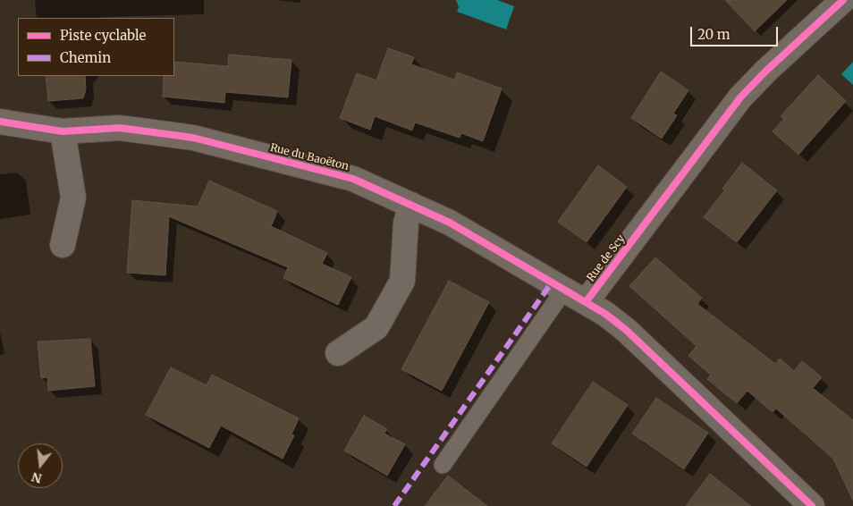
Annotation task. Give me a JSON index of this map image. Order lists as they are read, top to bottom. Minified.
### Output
{"streets":{"street":["Rue du Baoëton","Rue de Scy"]},"crossings":[["Rue du Baoëton","Rue de Scy"]],"legend":["Piste cyclable","Chemin"],"scale_bar":"20 m","north":"bottom"}
